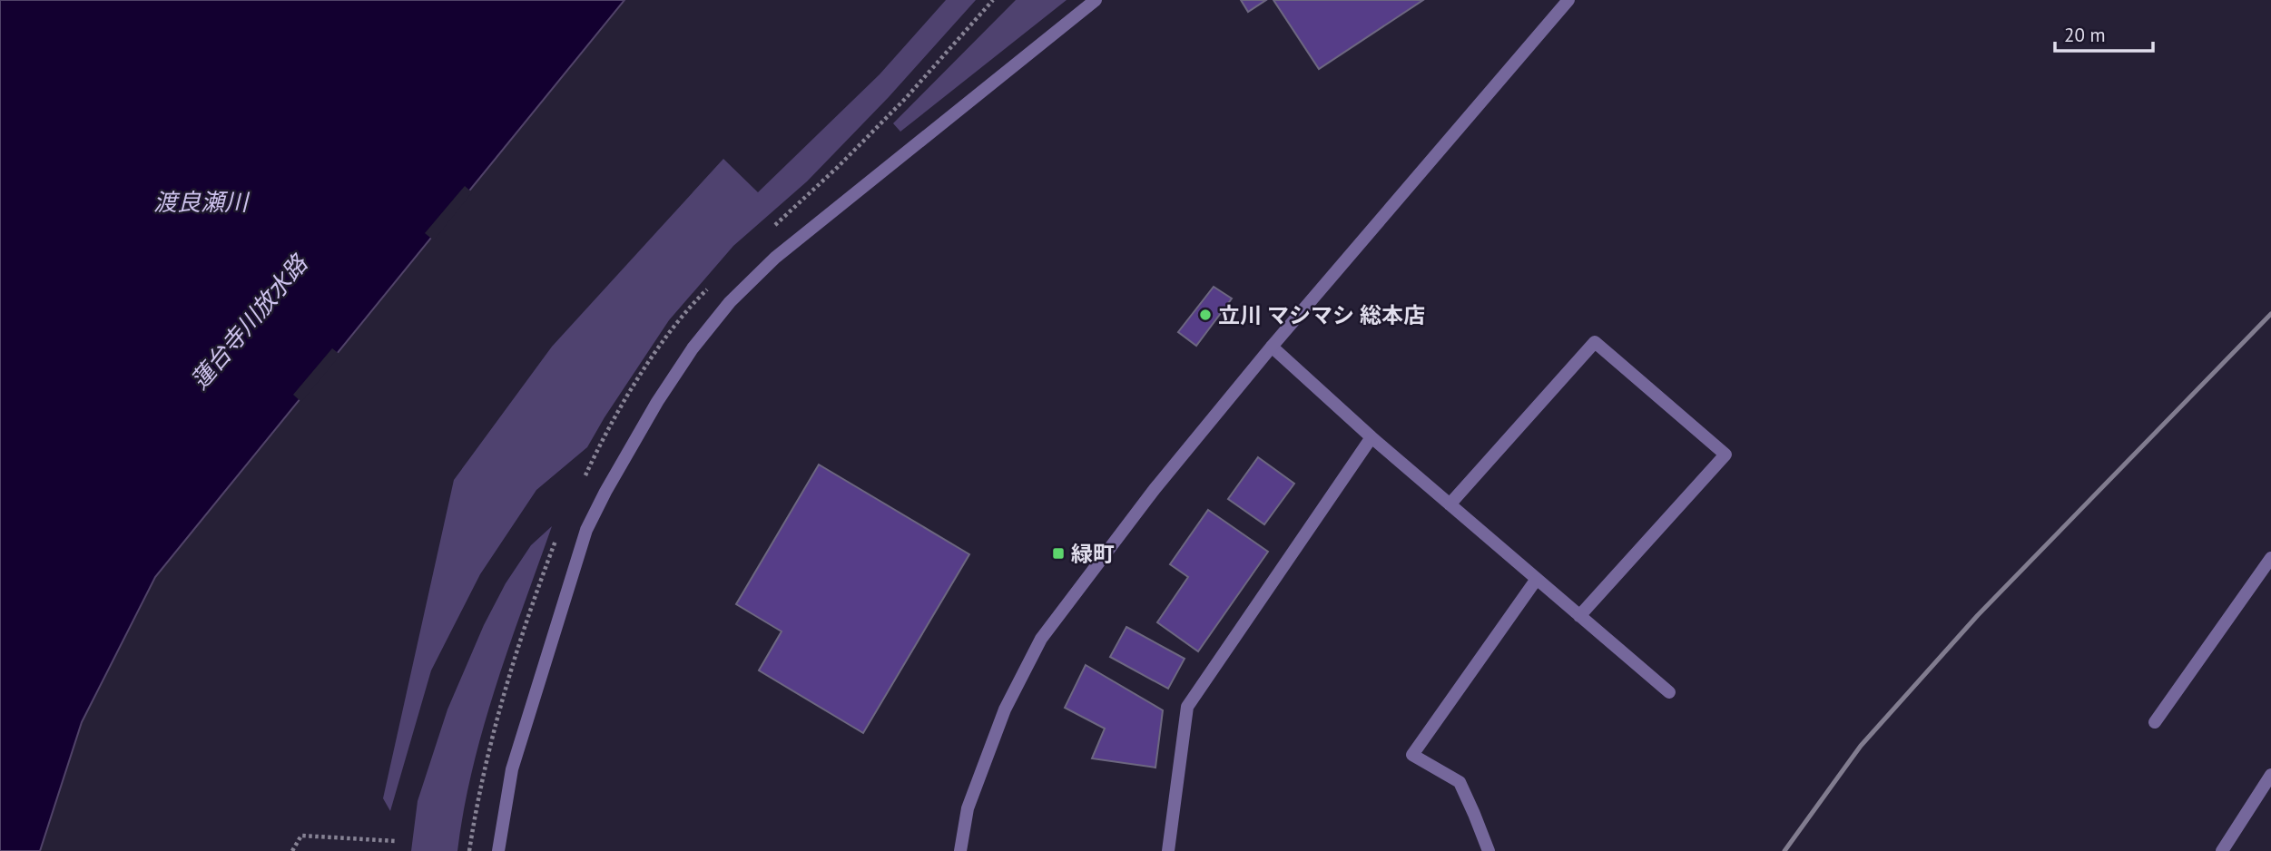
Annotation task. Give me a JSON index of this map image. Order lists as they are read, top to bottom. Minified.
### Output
{"water":["渡良瀬川","蓮台寺川放水路"],"places":{"other":["立川 マシマシ 総本店"],"transit":["緑町"]},"scale_bar":"20 m"}
